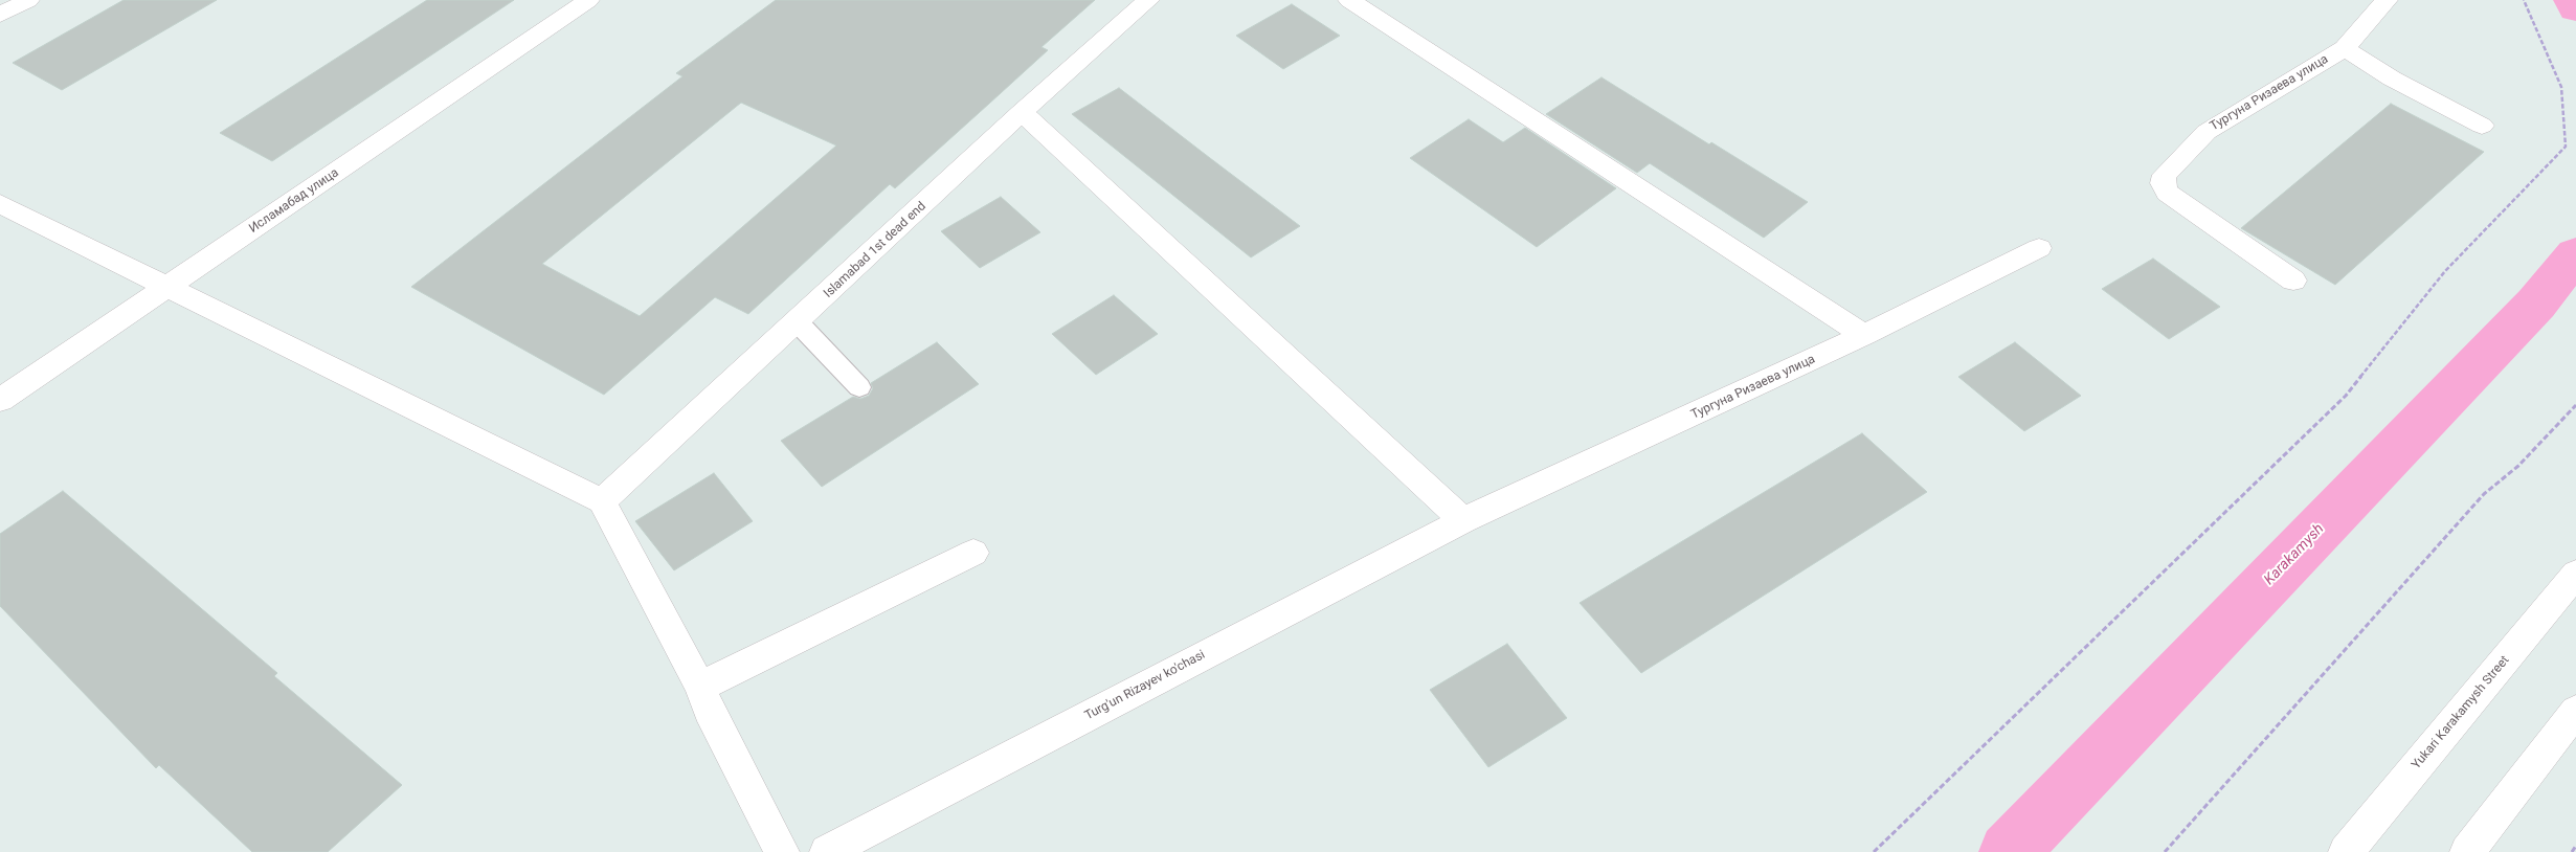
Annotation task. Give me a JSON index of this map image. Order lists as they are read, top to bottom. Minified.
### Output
{"streets":{"street":["Тургуна Ризаева улица","Исламабад улица","Islamabad 1st dead end","Turg'un Rizayev ko'chasi","Yukari Karakamysh Street"]},"crossings":[["Тургуна Ризаева улица","Turg'un Rizayev ko'chasi"]],"water":["Karakamysh"]}
